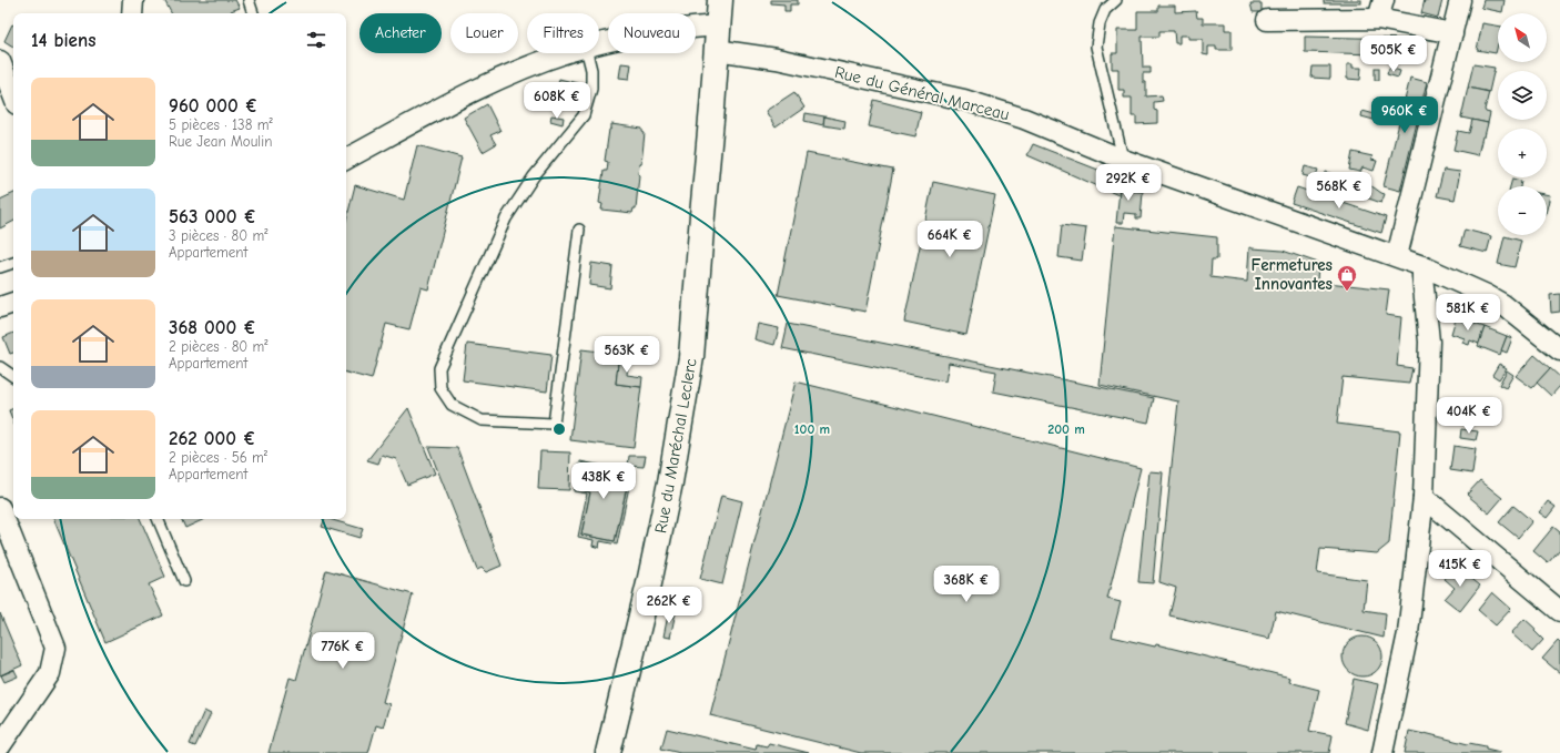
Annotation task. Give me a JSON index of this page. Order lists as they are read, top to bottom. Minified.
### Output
{"streets":{"main road":["Rue du Maréchal Leclerc"],"street":["Rue du Général Marceau"]},"crossings":[["Rue du Général Marceau","Rue du Maréchal Leclerc"]],"places":{"shop":["Fermetures Innovantes"]},"north":"top left","page":{"map_buttons":["+","−"],"chip":["Acheter","Louer","Filtres","Nouveau"],"heading":"14 biens","price":["505K €","608K €","960K €","292K €","568K €","664K €","581K €","563K €","404K €","438K €","415K €","368K €","262K €","776K €"],"list":[{"name":"960 000 €","note":"5 pièces · 138 m² · Rue Jean Moulin"},{"name":"563 000 €","note":"3 pièces · 80 m² · Appartement"},{"name":"368 000 €","note":"2 pièces · 80 m² · Appartement"},{"name":"262 000 €","note":"2 pièces · 56 m² · Appartement"}]},"rings":["100 m","200 m"]}
